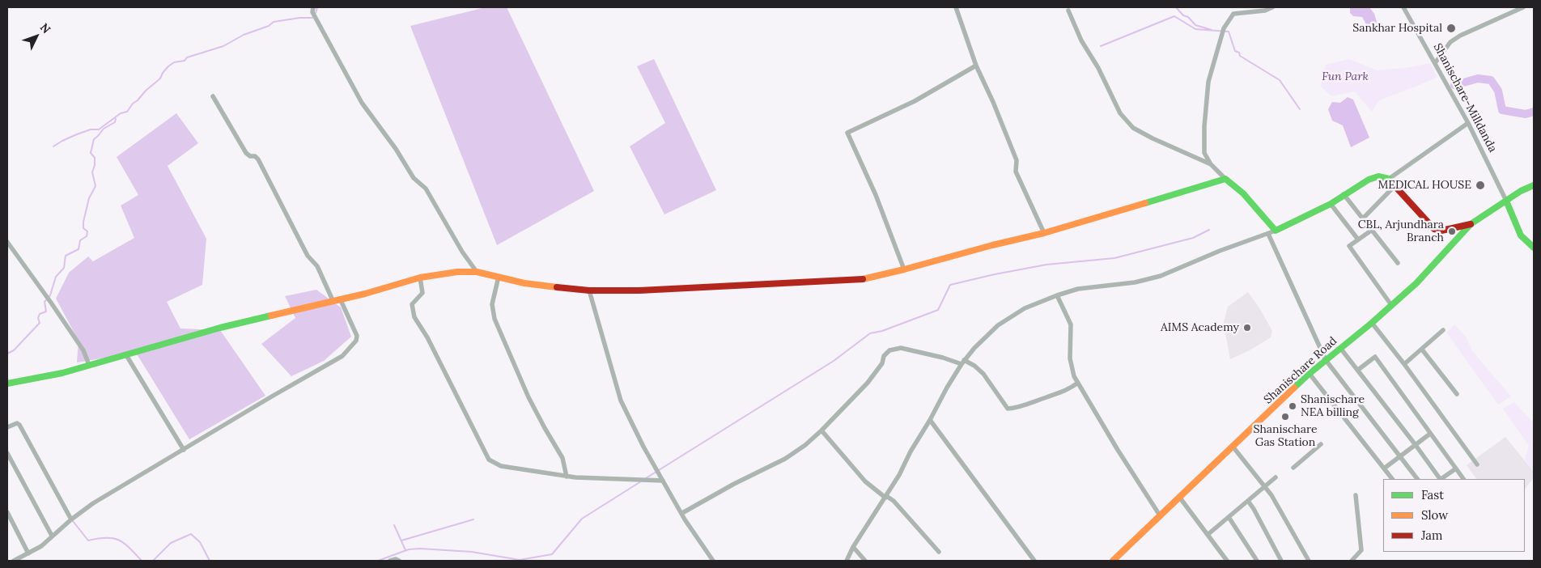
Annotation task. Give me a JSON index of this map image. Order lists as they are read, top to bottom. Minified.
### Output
{"streets":{"street":["Shanischare-Milldanda","Shanischare Road"]},"crossings":[["Shanischare-Milldanda","Shanischare Road"]],"parks":["Fun Park"],"places":["Sankhar Hospital","MEDICAL HOUSE","CBL, Arjundhara Branch","AIMS Academy","Shanischare NEA billing","Shanischare Gas Station"],"legend":["Fast","Slow","Jam"],"north":"top right"}
